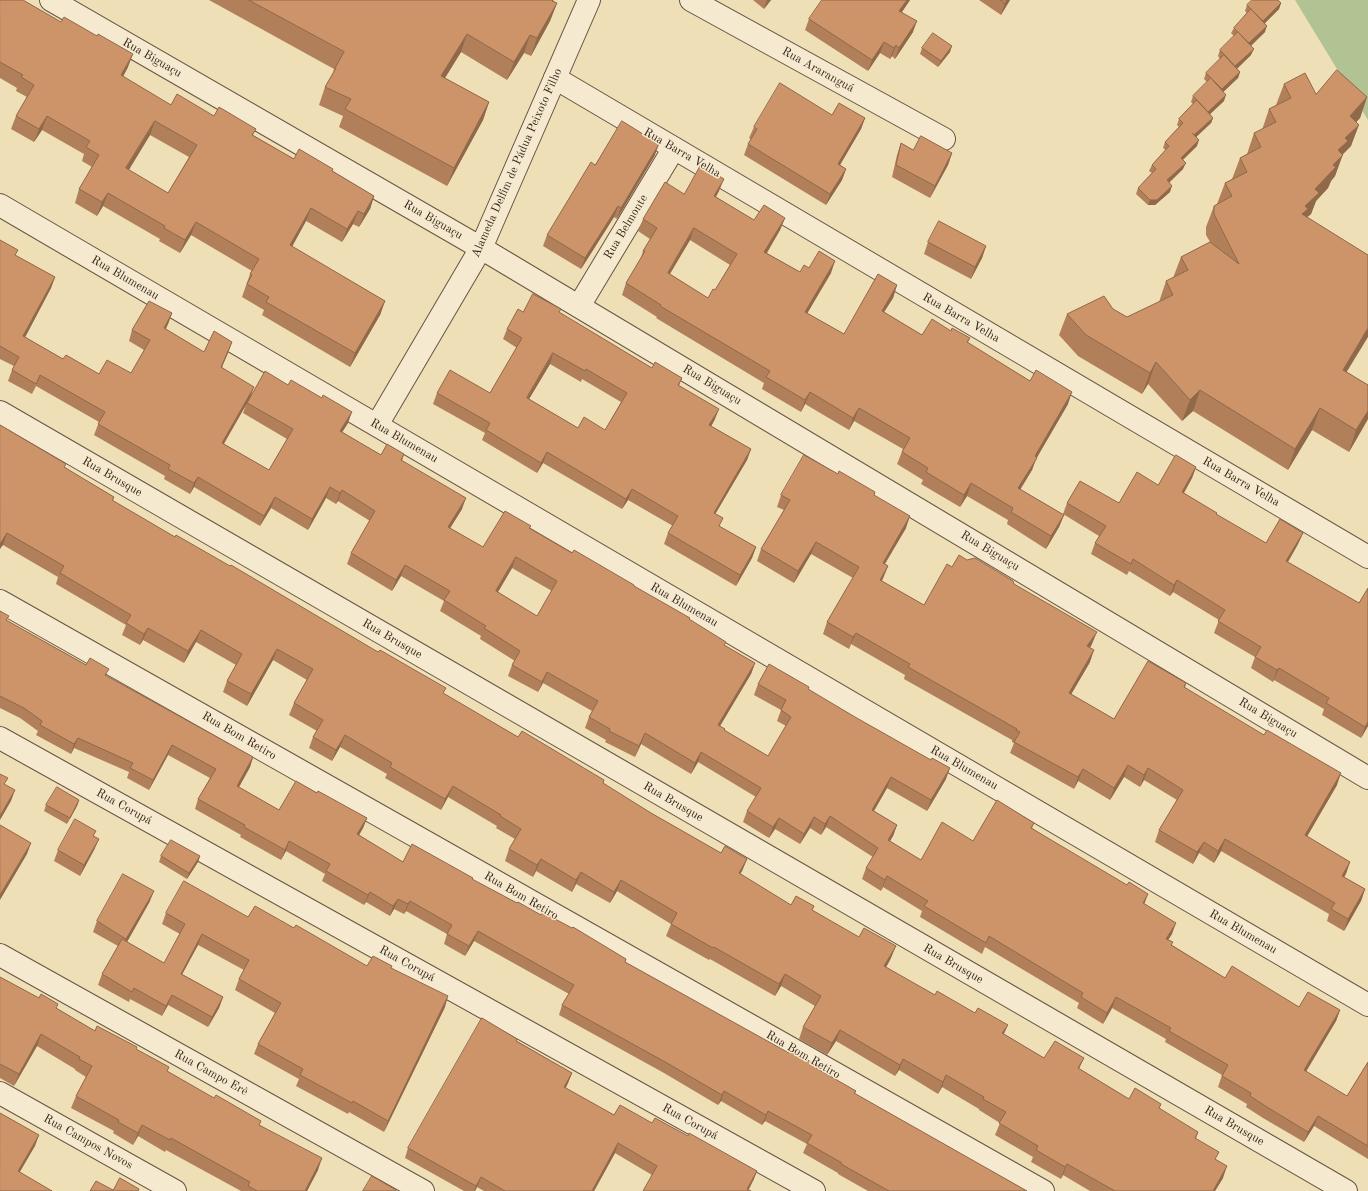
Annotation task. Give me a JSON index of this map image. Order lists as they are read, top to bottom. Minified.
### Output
{"streets":{"street":["Rua Biguaçu","Rua Araranguá","Rua Barra Velha","Alameda Delfim de Pádua Peixoto Filho","Rua Belmonte","Rua Blumenau","Rua Brusque","Rua Bom Retiro","Rua Corupá","Rua Campo Erê","Rua Campos Novos"]},"crossings":[["Rua Biguaçu","Alameda Delfim de Pádua Peixoto Filho"],["Rua Biguaçu","Rua Belmonte"],["Rua Barra Velha","Alameda Delfim de Pádua Peixoto Filho"],["Rua Barra Velha","Rua Belmonte"],["Alameda Delfim de Pádua Peixoto Filho","Rua Blumenau"]]}
